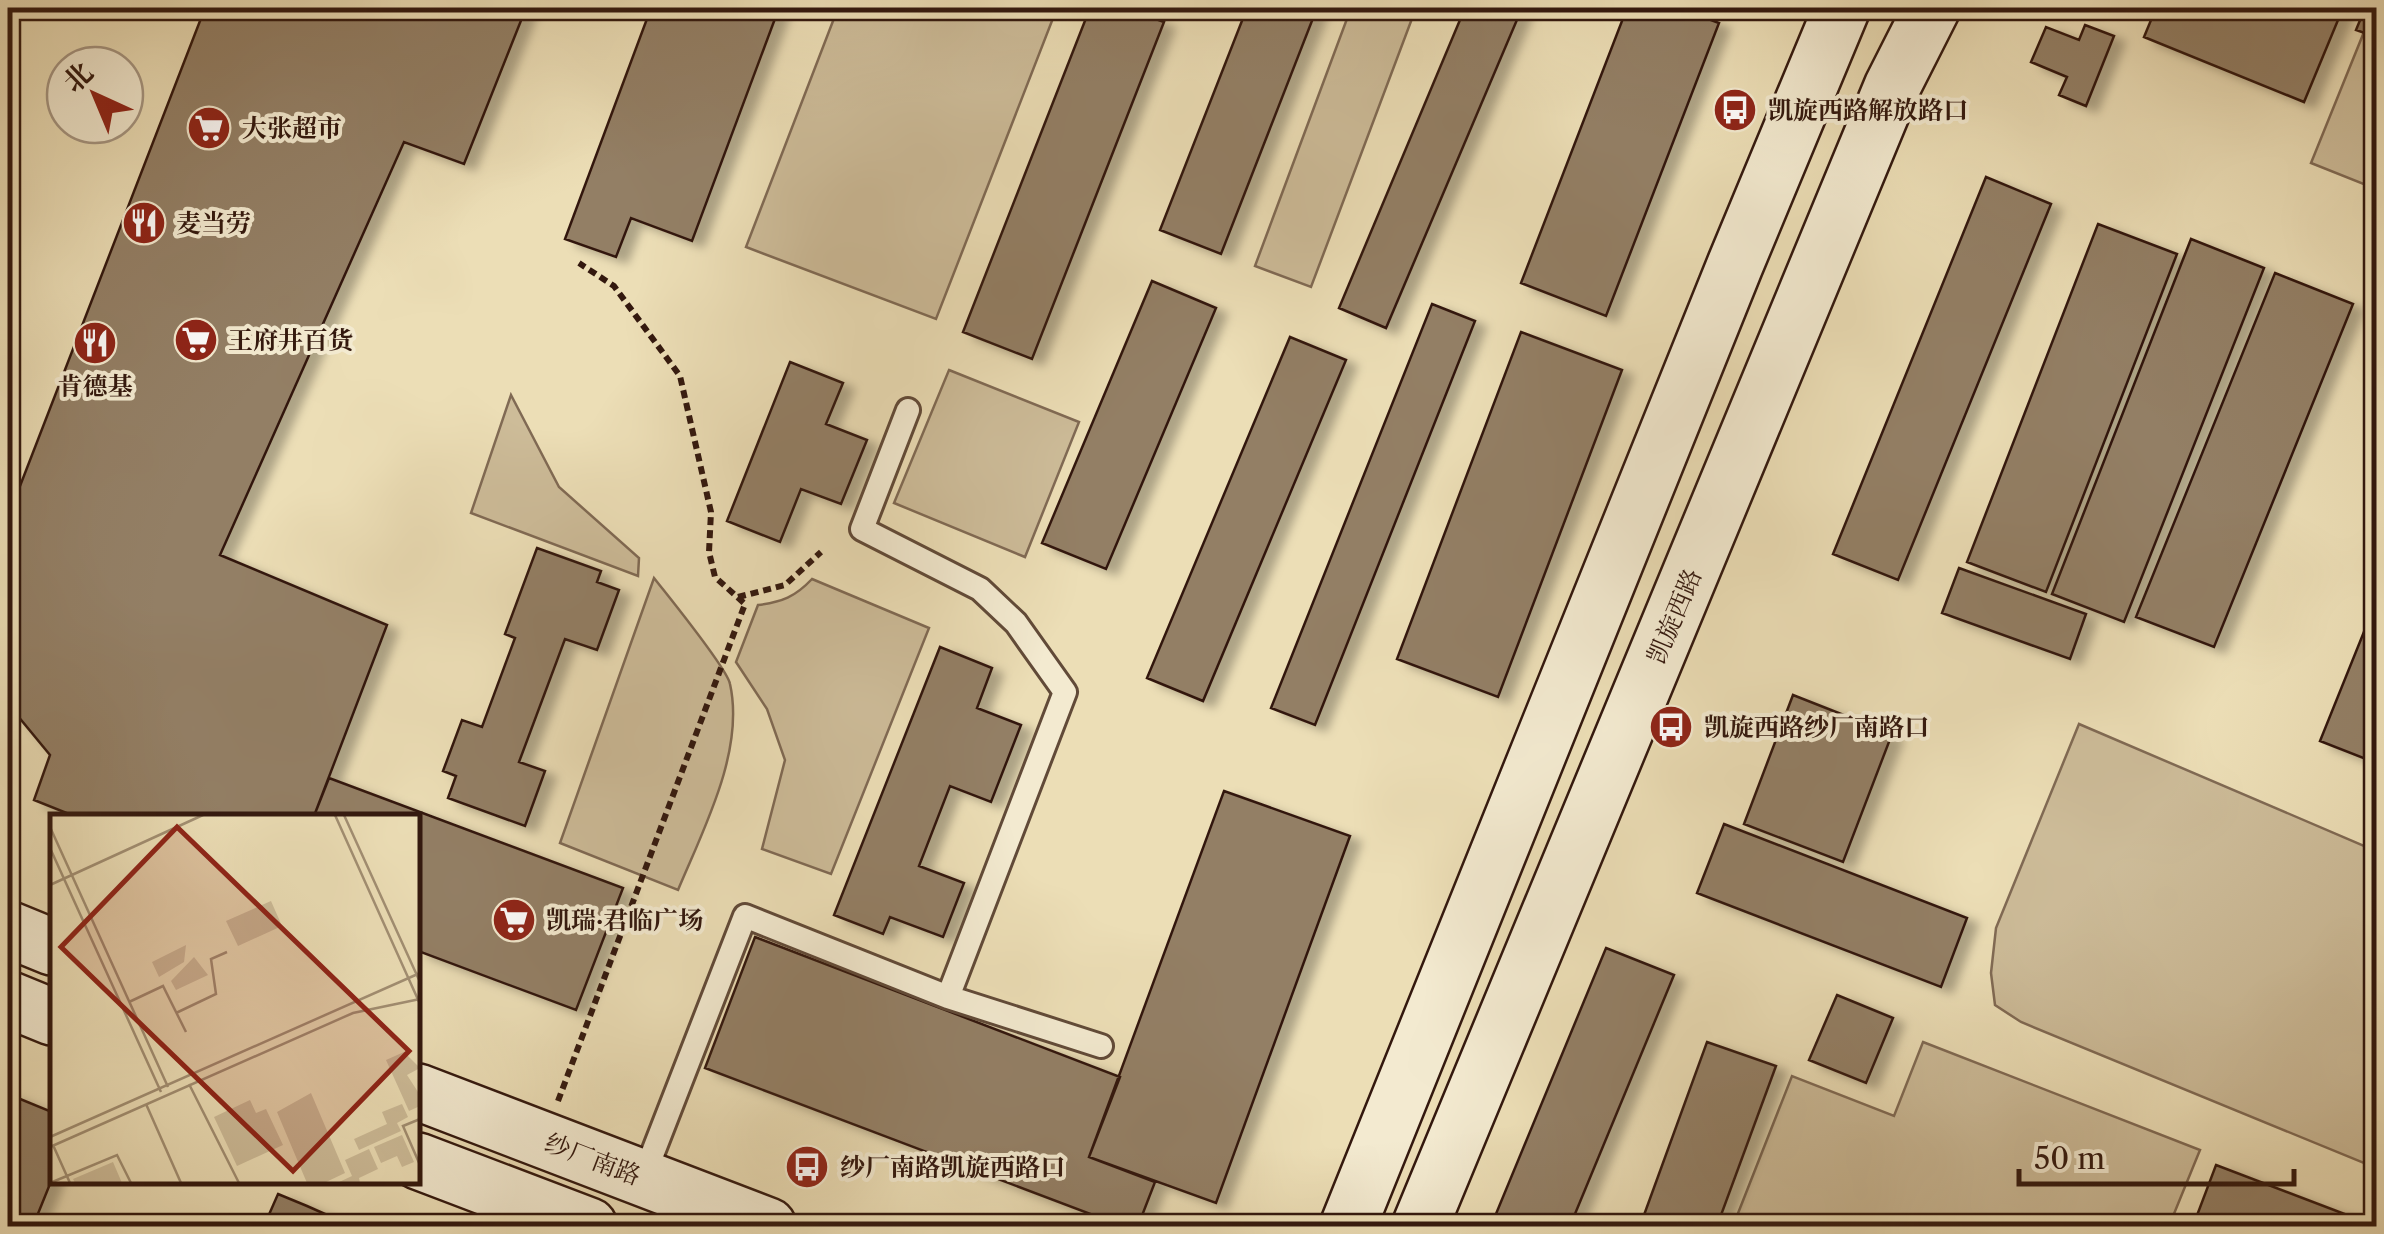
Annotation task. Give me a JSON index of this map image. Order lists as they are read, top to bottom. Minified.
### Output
{"streets":{"main road":["凯旋西路","纱厂南路"]},"places":{"bus stop":["凯旋西路解放路口","凯旋西路纱厂南路口","纱厂南路凯旋西路口"],"supermarket":["大张超市","王府井百货","凯瑞·君临广场"],"restaurant":["麦当劳","肯德基"]},"scale_bar":"50 m","north":"top left"}
